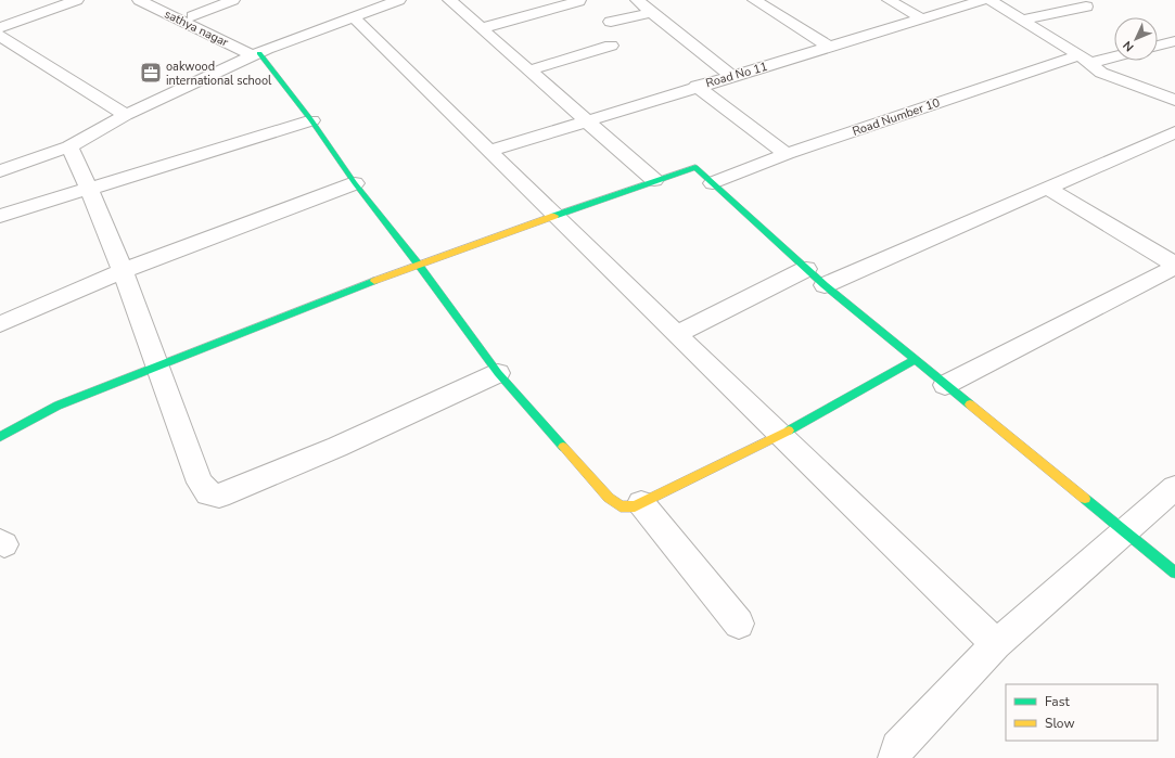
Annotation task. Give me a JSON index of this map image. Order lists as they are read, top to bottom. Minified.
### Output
{"streets":{"street":["sathya nagar","Road No 11","Road Number 10"]},"places":{"office":["oakwood international school"]},"legend":["Fast","Slow"],"north":"bottom left"}
